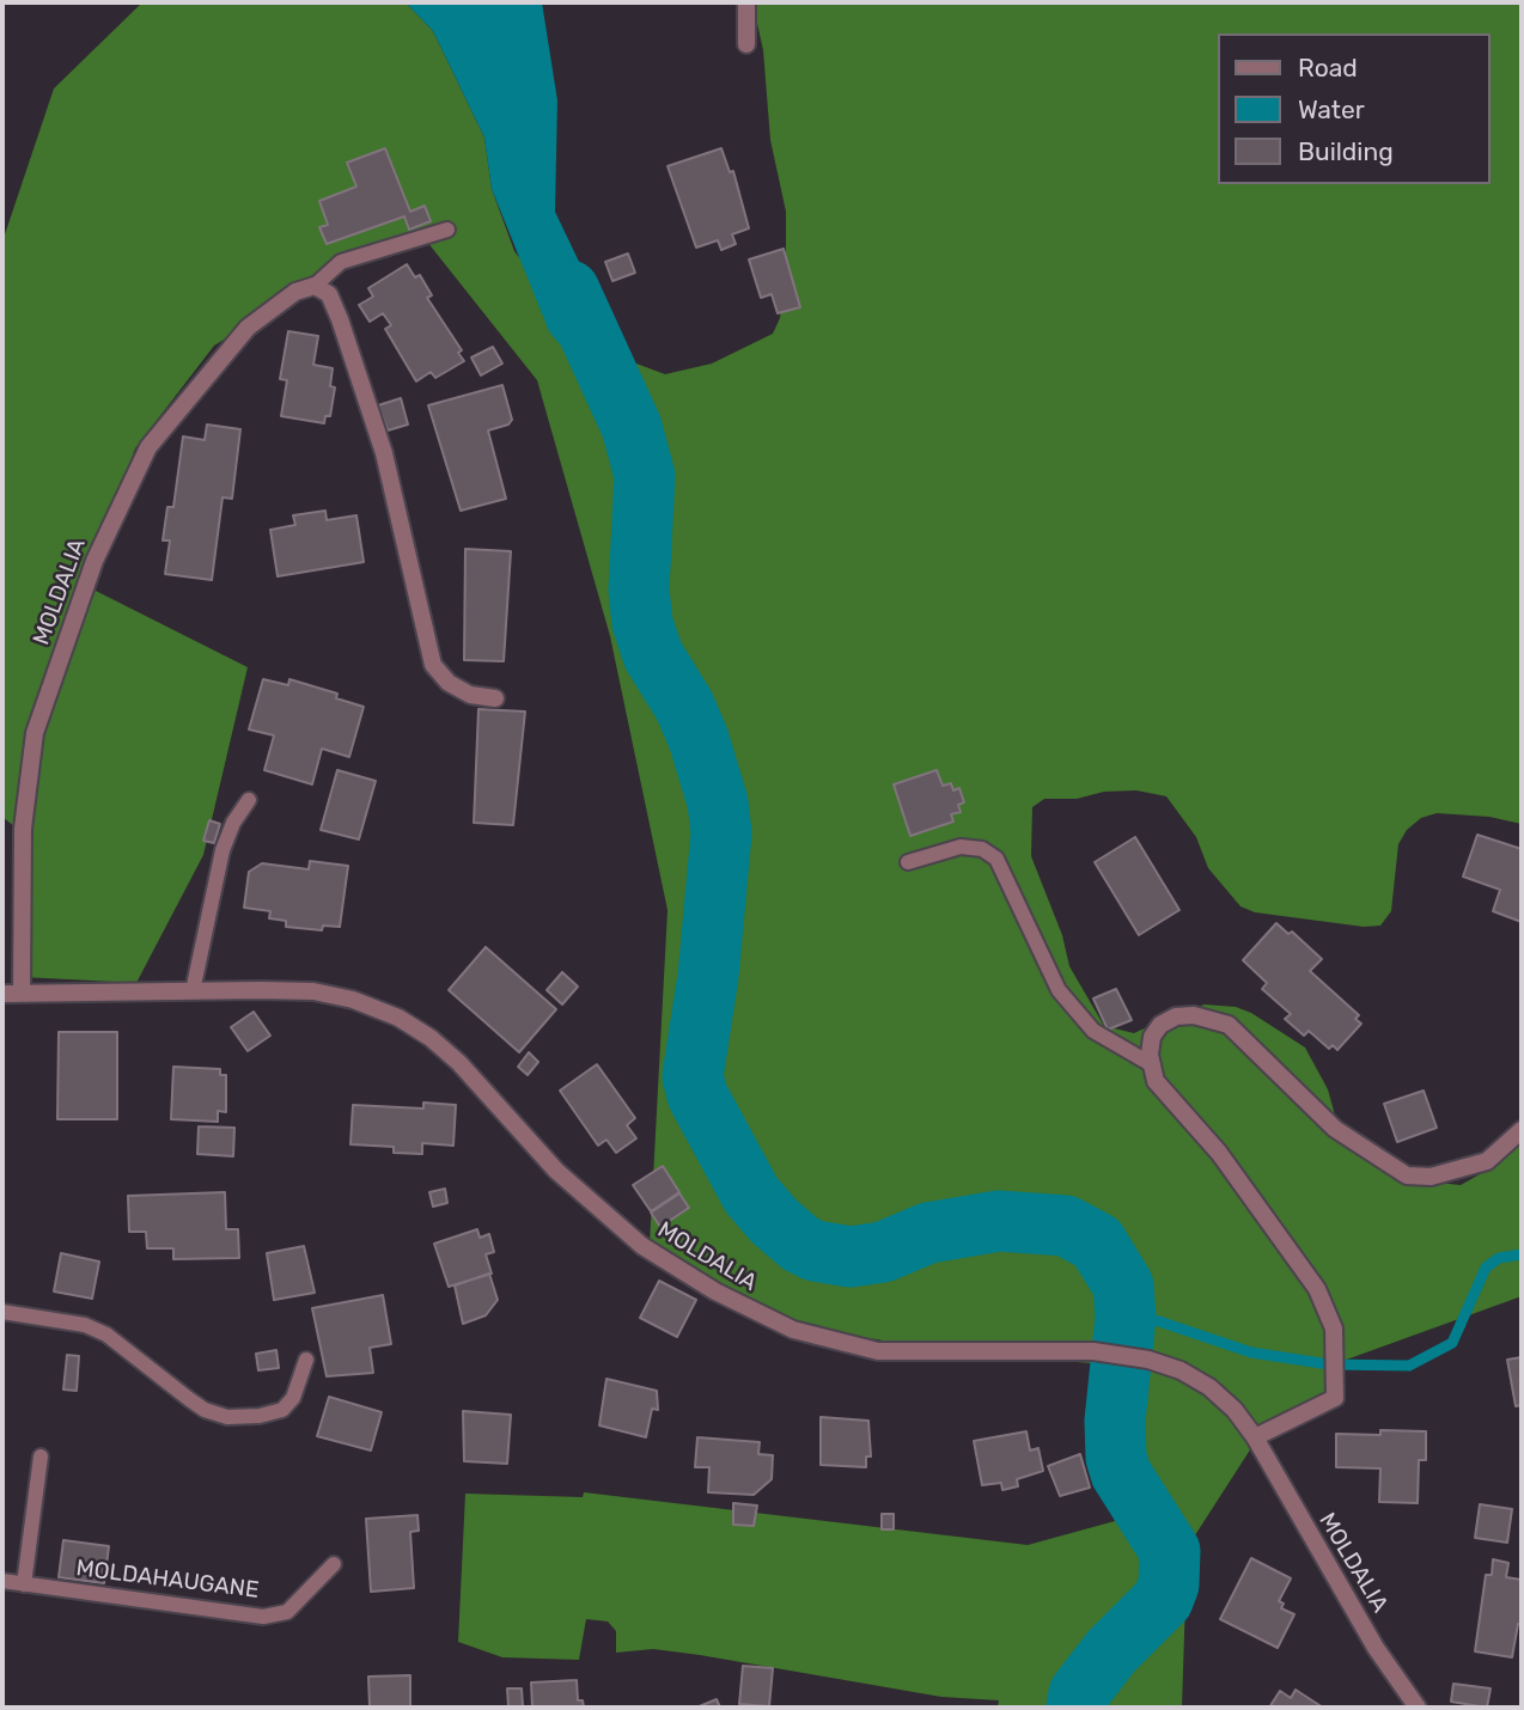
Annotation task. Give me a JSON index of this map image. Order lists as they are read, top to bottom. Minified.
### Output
{"streets":{"street":["MOLDALIA"],"lane":["MOLDAHAUGANE"]},"legend":["Road","Water","Building"]}
